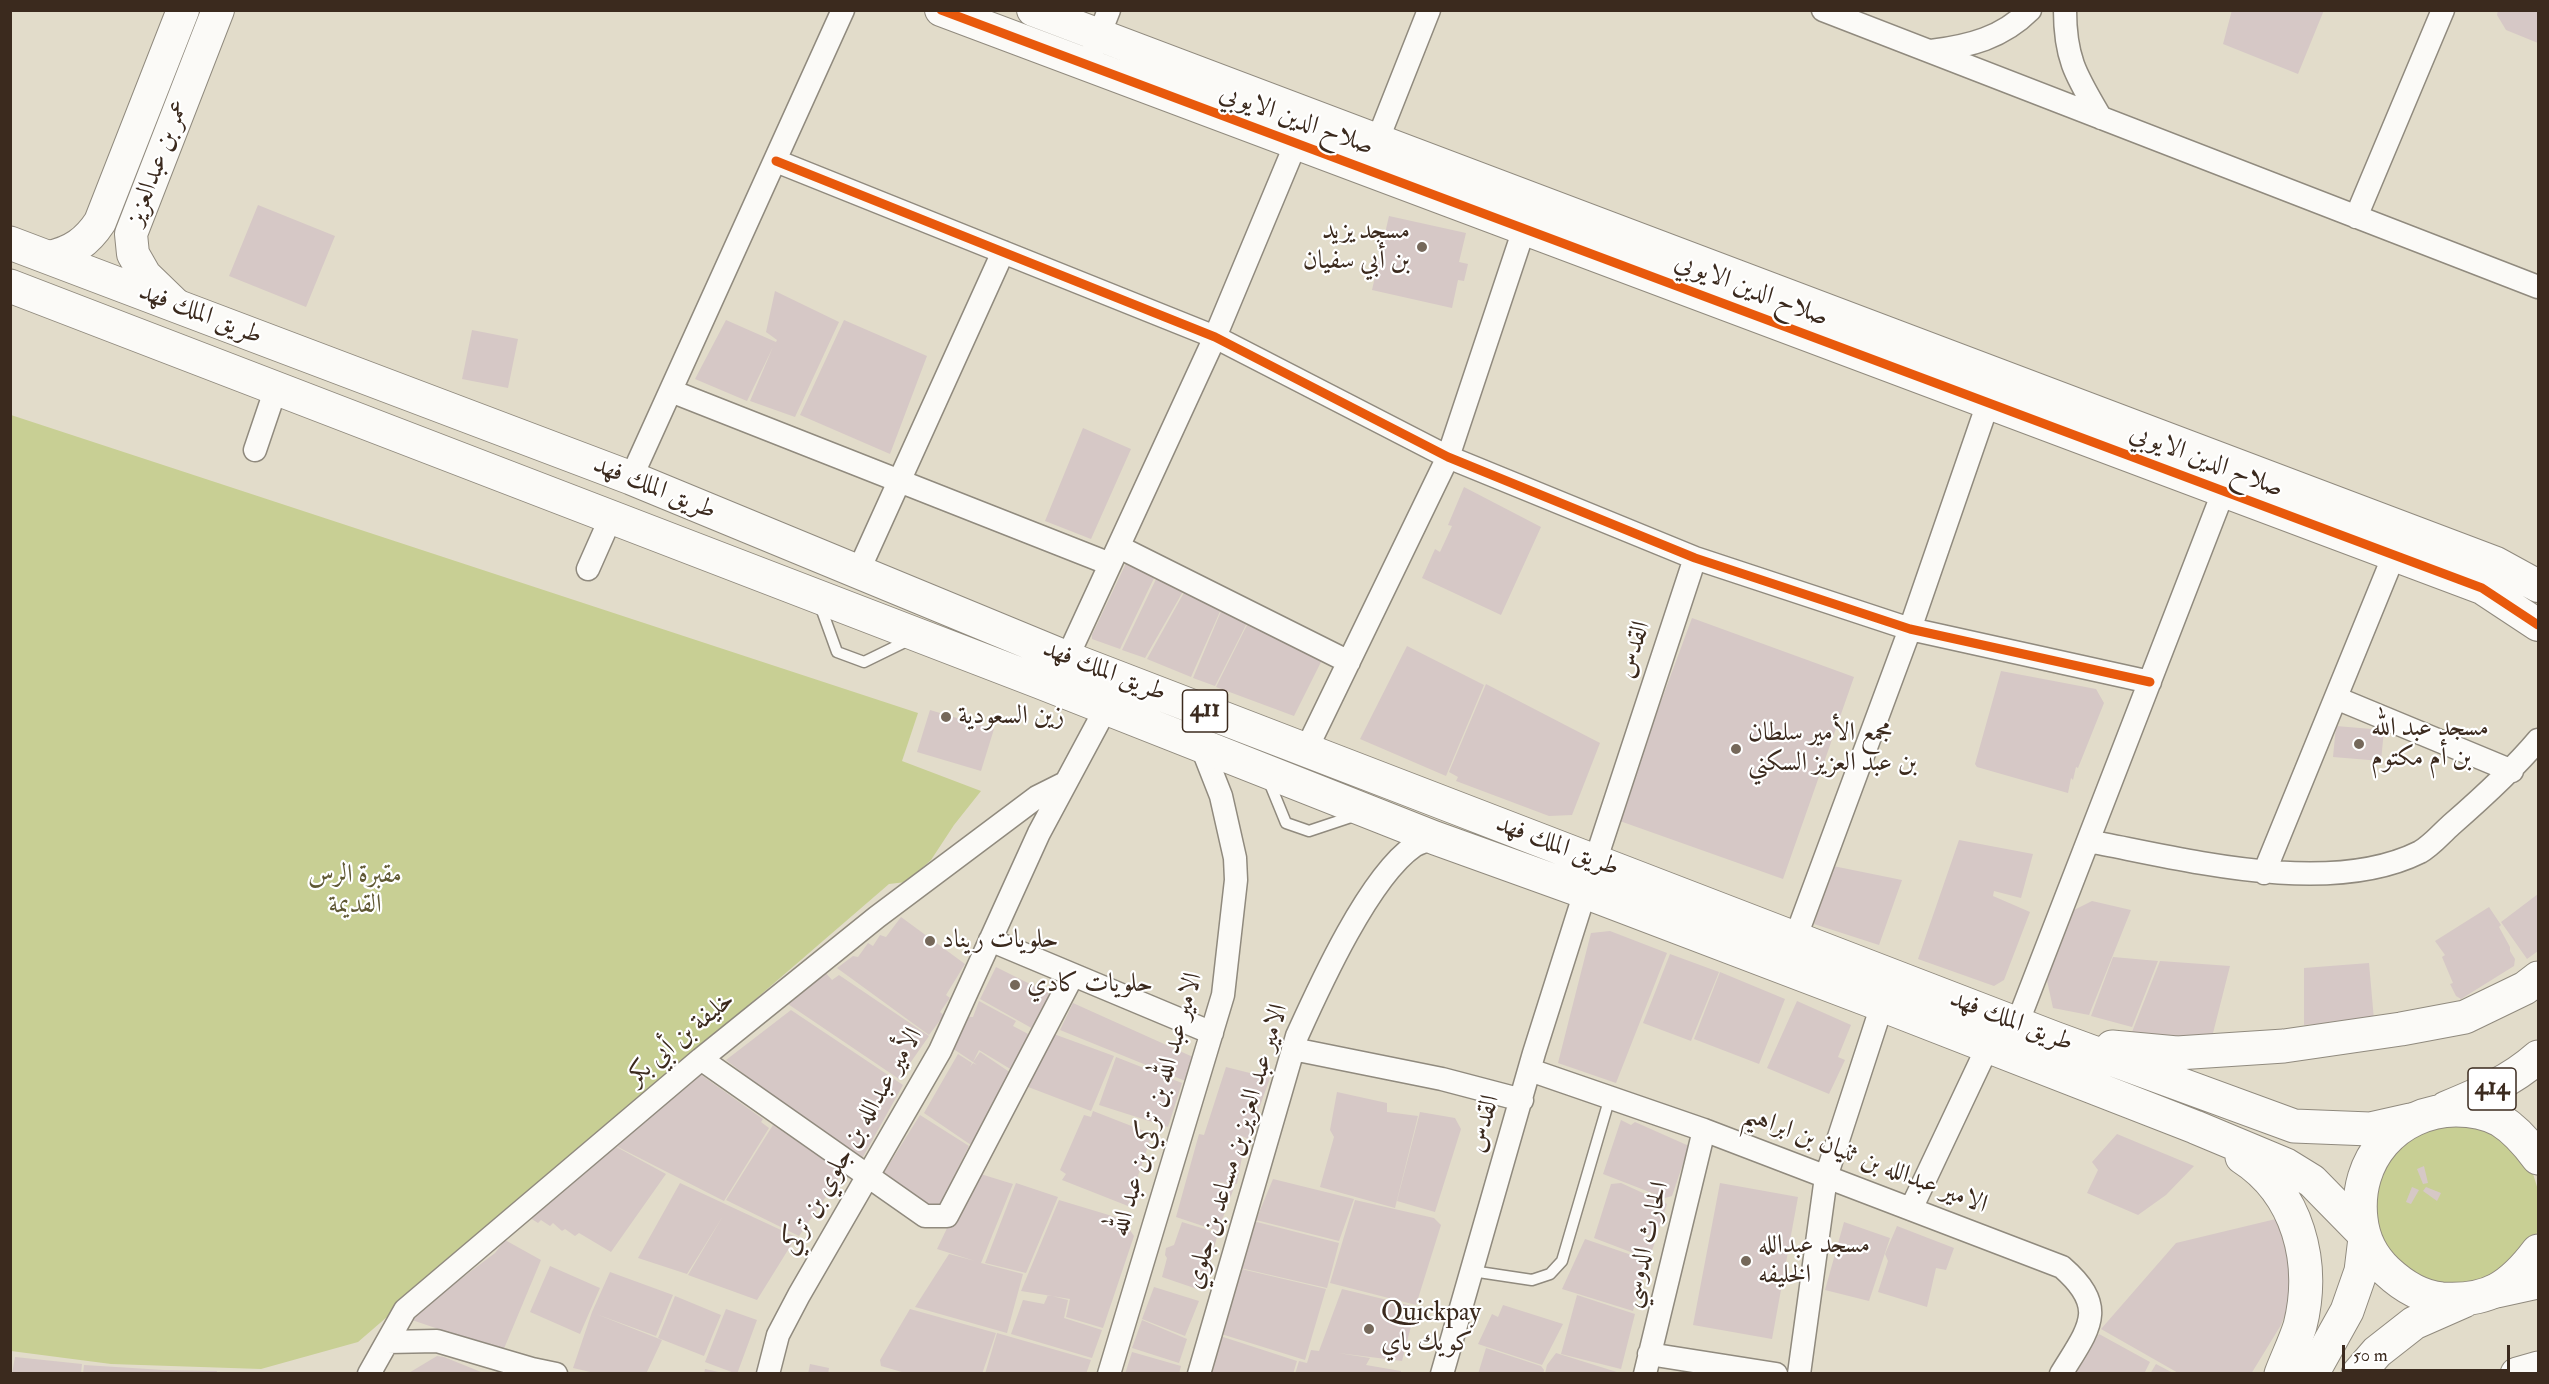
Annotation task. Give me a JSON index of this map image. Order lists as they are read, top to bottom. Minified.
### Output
{"streets":{"main road":["طريق الملك فهد","411","414"],"street":["صلاح الدين الايوبي","عمر بن عبدالعزيز","القدس","خليفة بن أبي بكر","الامير عبد الله بن تركي بن عبد الله","الأمير عبدالله بن جلوي بن تركي","الامير عبد العزيز بن مساعد بن جلوي","الامير عبدالله بن ثنيان بن ابراهيم","الحارث الدوسي"]},"crossings":[["عمر بن عبدالعزيز","طريق الملك فهد"],["طريق الملك فهد","القدس"],["طريق الملك فهد","414"],["طريق الملك فهد","الامير عبد الله بن تركي بن عبد الله"],["طريق الملك فهد","الامير عبد العزيز بن مساعد بن جلوي"],["القدس","الامير عبدالله بن ثنيان بن ابراهيم"],["الامير عبدالله بن ثنيان بن ابراهيم","الحارث الدوسي"]],"parks":["مقبرة الرس القديمة"],"places":["مسجد يزيد بن أبي سفيان","زين السعودية","مسجد عبد الله بن أم مكتوم","مجمع الأمير سلطان بن عبد العزيز السكني","حلويات ريناد","حلويات كادي","مسجد عبدالله الخليفه","Quickpay كويك باي"],"scale_bar":"50 m"}
